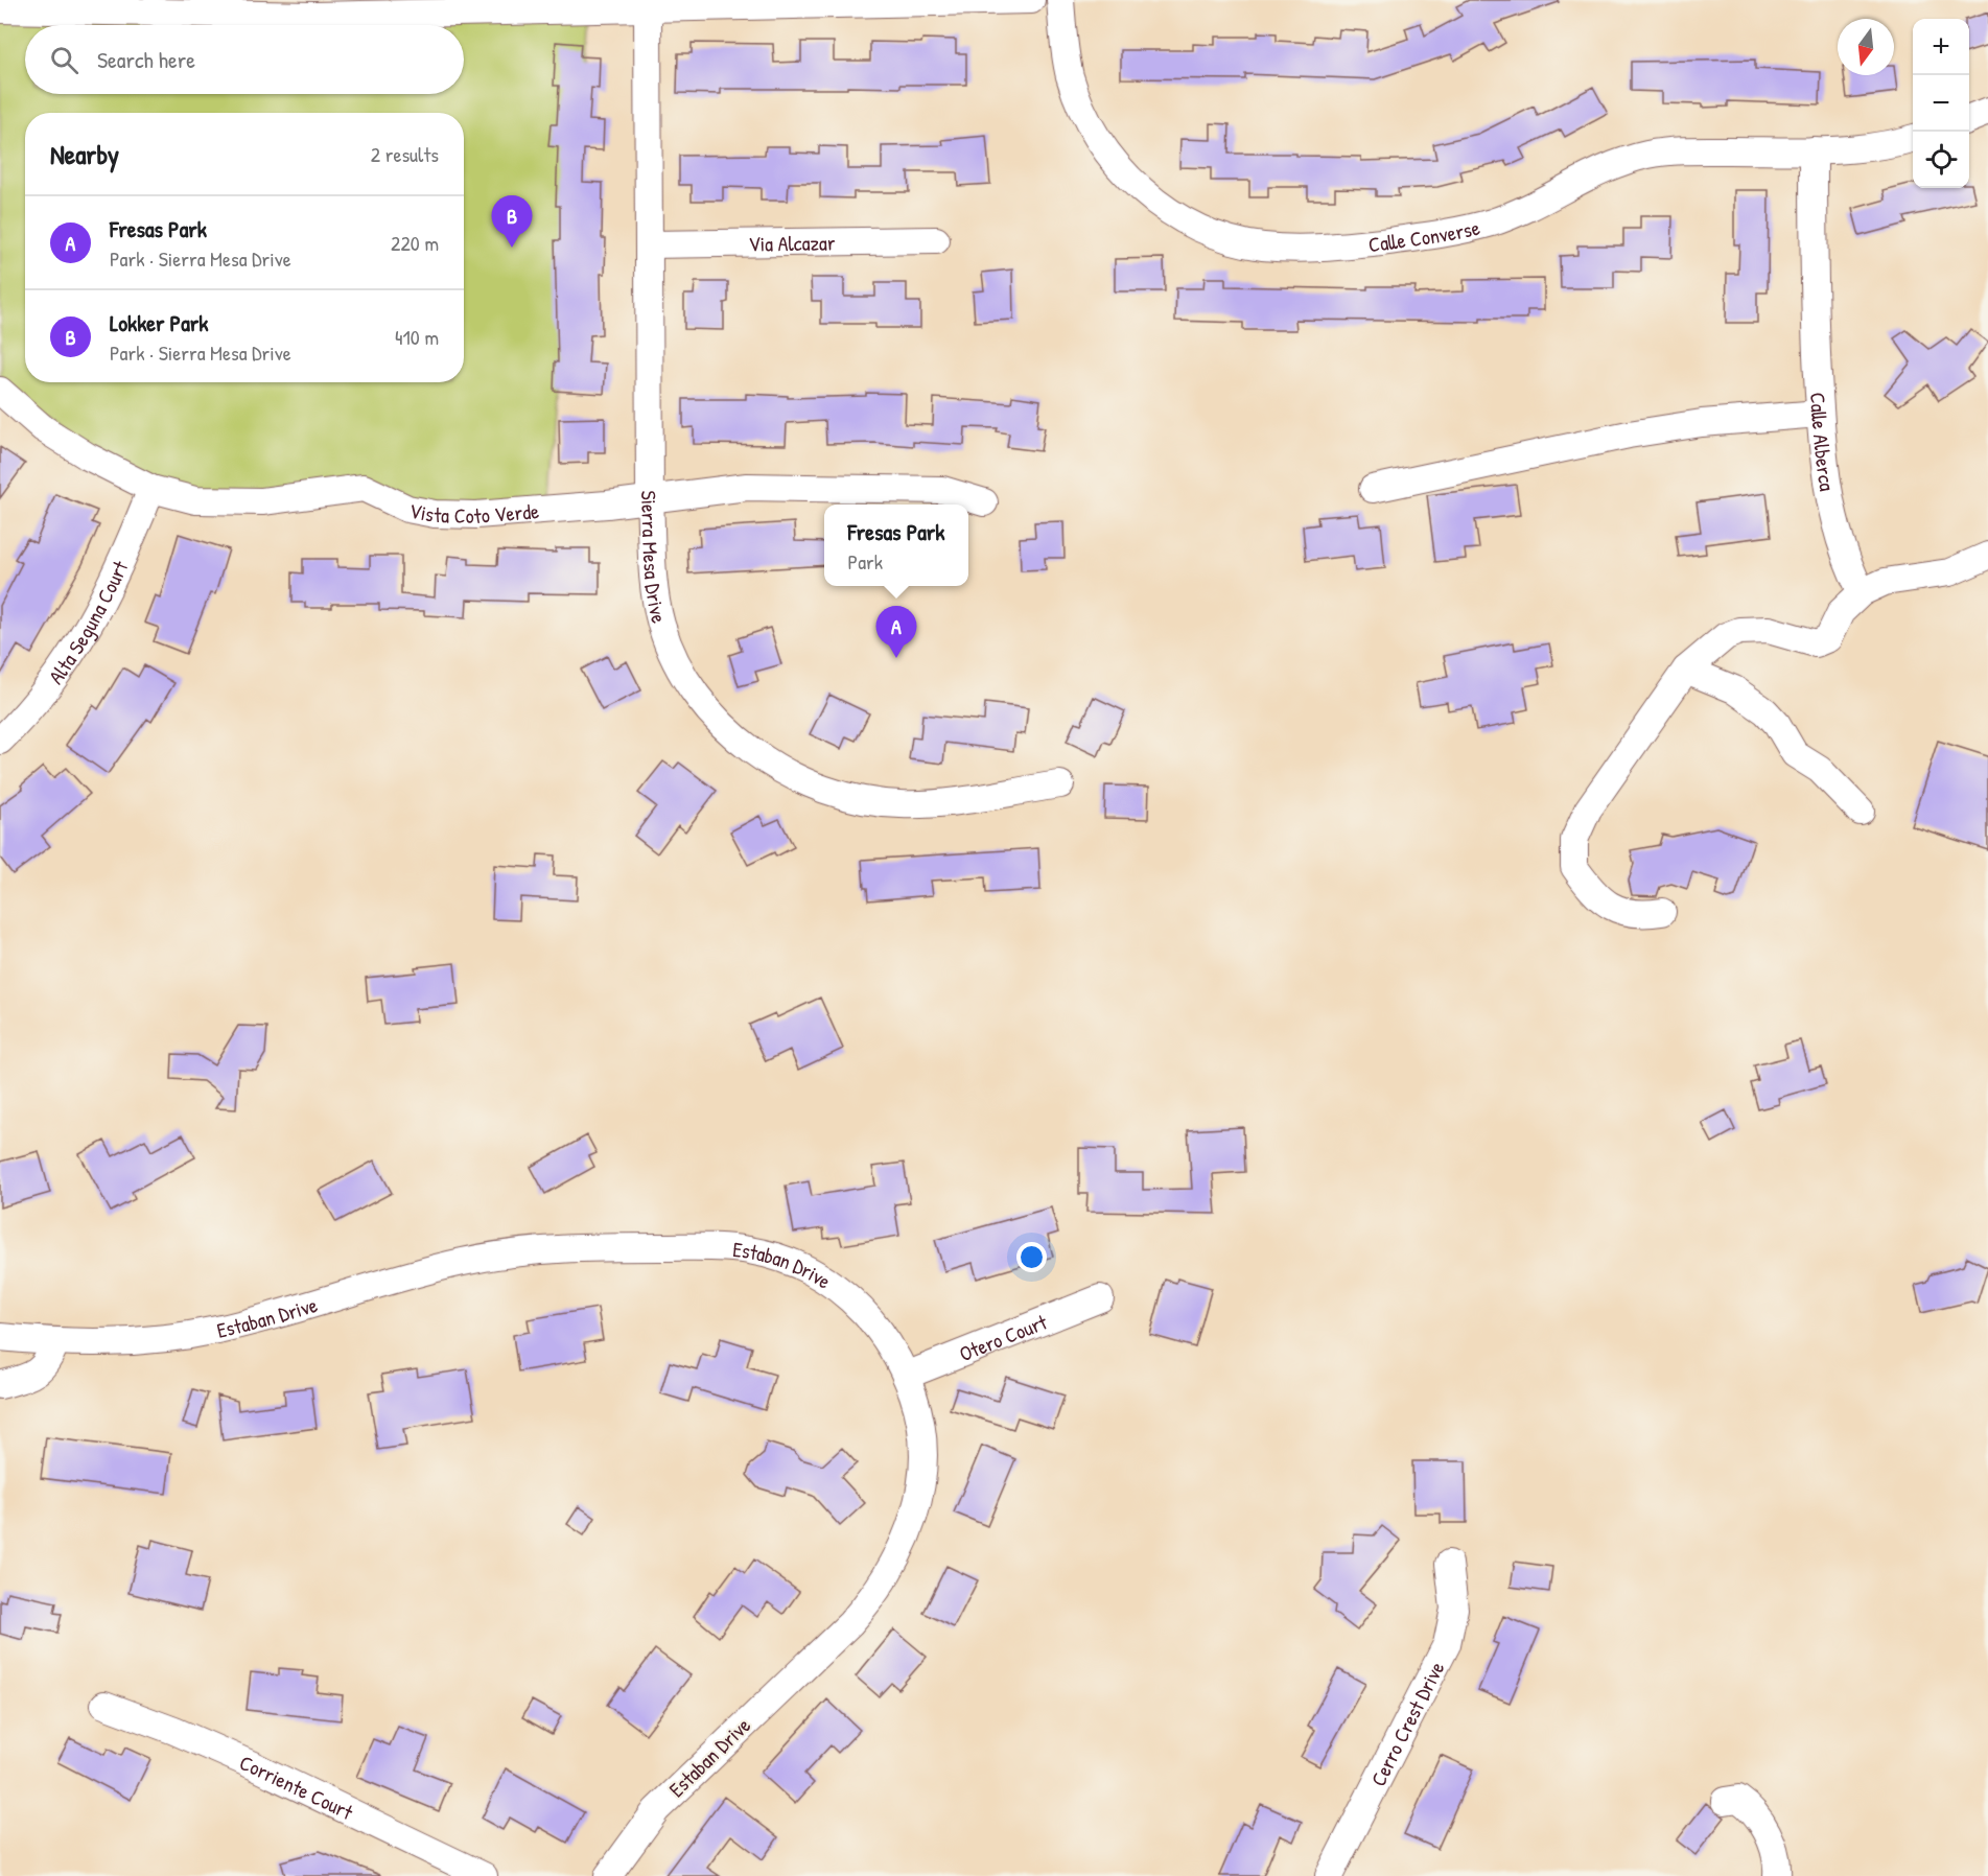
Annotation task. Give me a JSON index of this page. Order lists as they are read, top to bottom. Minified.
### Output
{"streets":{"street":["Calle Converse","Via Alcazar","Calle Alberca","Vista Coto Verde","Sierra Mesa Drive","Alta Seguna Court","Estaban Drive","Otero Court","Cerro Crest Drive","Corriente Court"]},"crossings":[["Calle Converse","Calle Alberca"],["Via Alcazar","Sierra Mesa Drive"],["Vista Coto Verde","Sierra Mesa Drive"],["Vista Coto Verde","Alta Seguna Court"],["Estaban Drive","Otero Court"]],"north":"bottom","page":{"map_buttons":["+","−"],"search":"Search here","heading":["Nearby","2 results"],"list":[{"mark":"A","name":"Fresas Park","note":"Park · Sierra Mesa Drive","value":"220 m"},{"mark":"B","name":"Lokker Park","note":"Park · Sierra Mesa Drive","value":"410 m"}],"pins":["B","A"],"popup":["Fresas Park","Park"]}}
